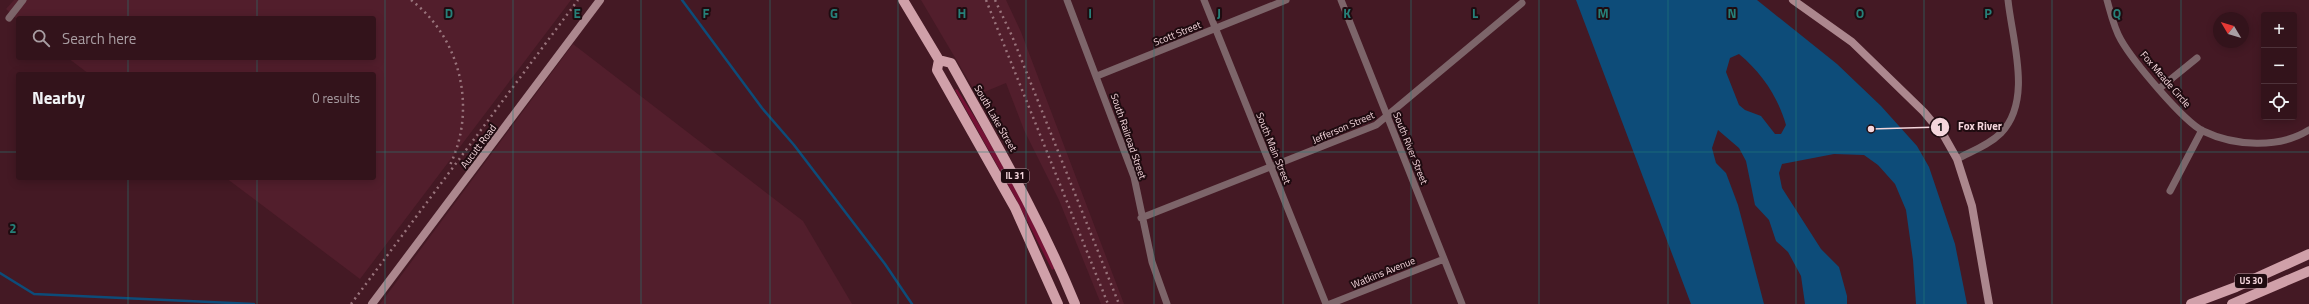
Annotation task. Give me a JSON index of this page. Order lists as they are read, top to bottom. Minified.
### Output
{"streets":{"main road":["South Lake Street","IL 31","US 30"],"street":["Scott Street","Fox Meade Circle","Jefferson Street","South Railroad Street","Aucutt Road","South Main Street","South River Street","Watkins Avenue"]},"crossings":[["Scott Street","South Railroad Street"],["Scott Street","South Main Street"],["Jefferson Street","South Railroad Street"],["Jefferson Street","South Main Street"],["Jefferson Street","South River Street"],["South River Street","Watkins Avenue"]],"places":["Fox River"],"north":"top left","page":{"map_buttons":["+","−"],"search":"Search here","heading":["Nearby","0 results"]},"grid":{"columns":["D","E","F","G","H","I","J","K","L","M","N","O","P","Q"],"rows":["2"]}}
